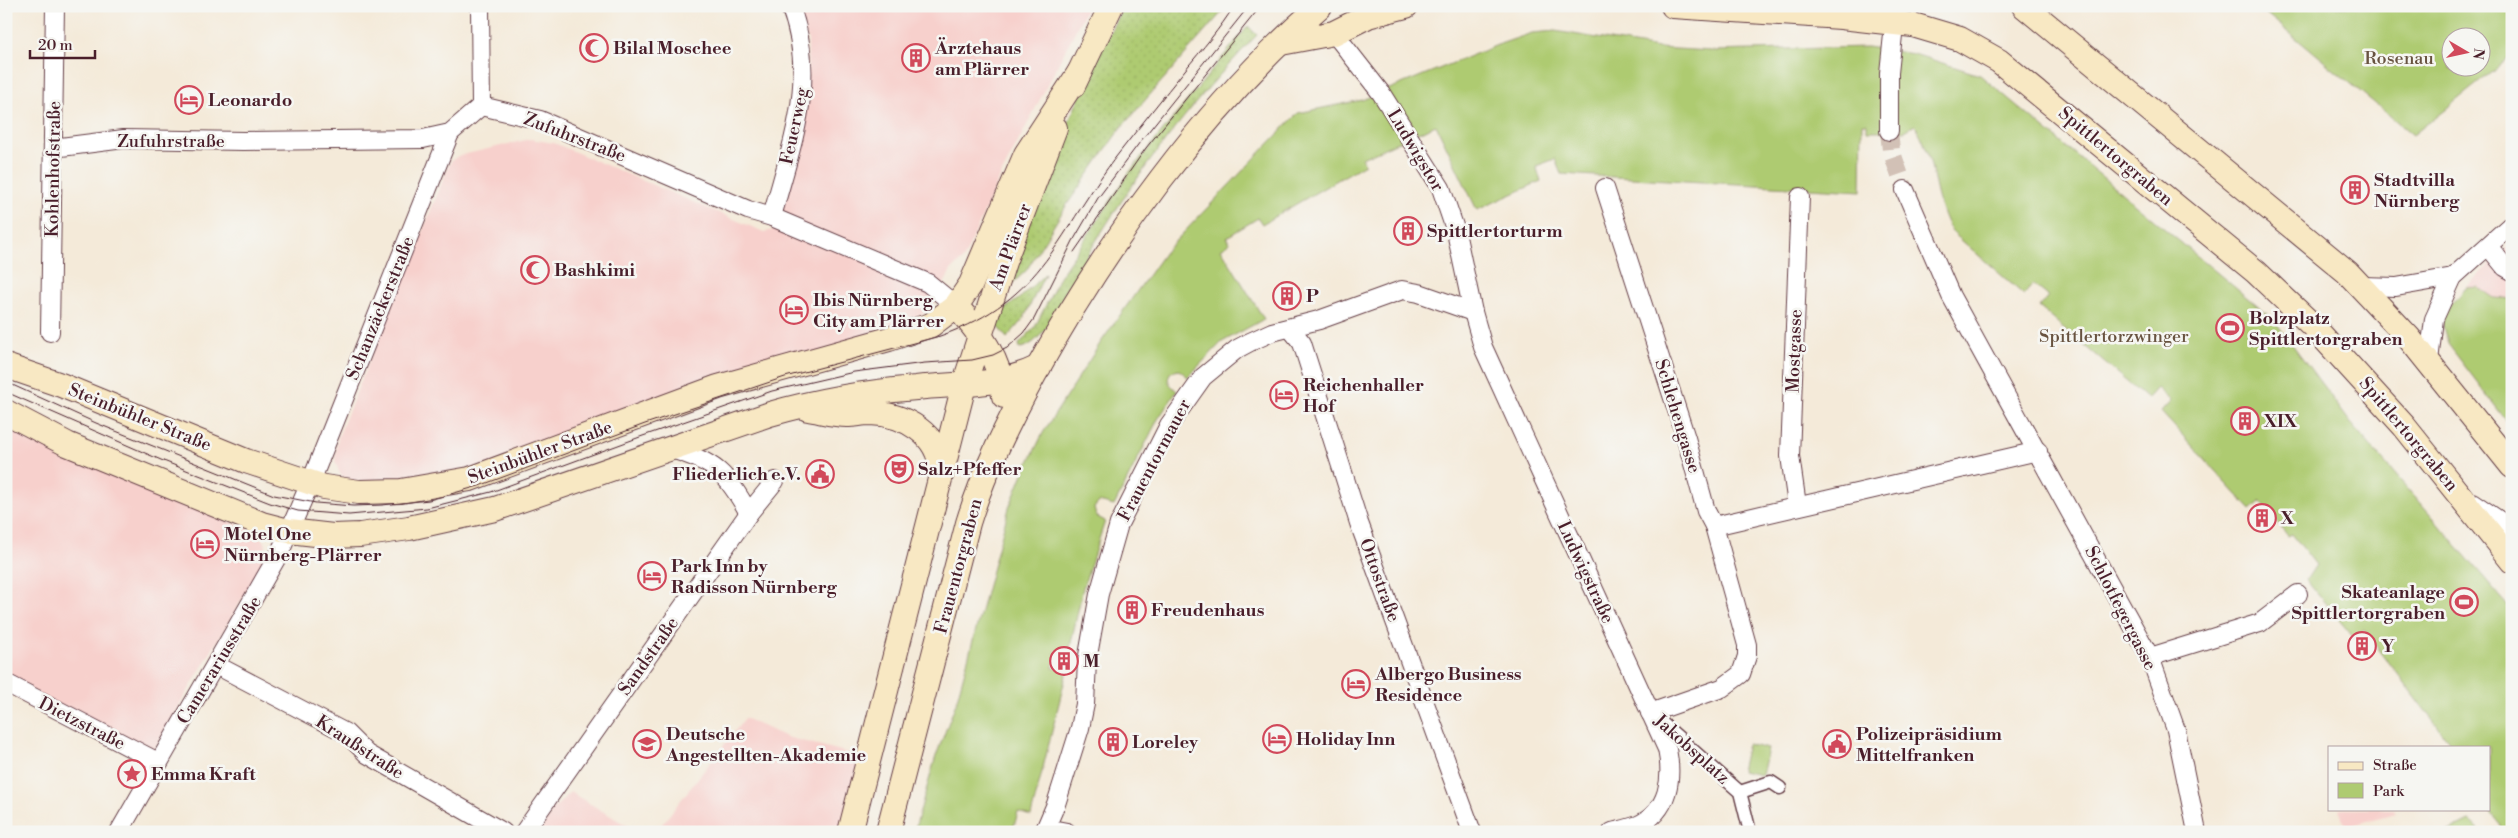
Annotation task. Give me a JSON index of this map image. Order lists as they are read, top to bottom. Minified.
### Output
{"streets":{"main road":["Spittlertorgraben","Am Plärrer","Steinbühler Straße","Frauentorgraben"],"street":["Feuerweg","Zufuhrstraße","Ludwigstor","Kohlenhofstraße","Schanzäckerstraße","Mostgasse","Schlehengasse","Frauentormauer","Ludwigstraße","Ottostraße","Schlotfegergasse","Sandstraße","Camerariusstraße","Dietzstraße","Kraußstraße","Jakobsplatz"]},"crossings":[["Feuerweg","Zufuhrstraße"],["Zufuhrstraße","Kohlenhofstraße"],["Zufuhrstraße","Am Plärrer"],["Zufuhrstraße","Schanzäckerstraße"],["Zufuhrstraße","Steinbühler Straße"],["Ludwigstor","Frauentormauer"],["Ludwigstor","Ludwigstraße"],["Am Plärrer","Steinbühler Straße"],["Schanzäckerstraße","Steinbühler Straße"],["Schanzäckerstraße","Camerariusstraße"],["Schlehengasse","Jakobsplatz"],["Steinbühler Straße","Frauentorgraben"],["Steinbühler Straße","Camerariusstraße"],["Frauentormauer","Ludwigstraße"],["Frauentormauer","Ottostraße"],["Ludwigstraße","Jakobsplatz"],["Camerariusstraße","Dietzstraße"],["Camerariusstraße","Kraußstraße"]],"parks":["Rosenau","Spittlertorzwinger"],"places":{"mosque":["Bilal Moschee","Bashkimi"],"building":["Ärztehaus am Plärrer","Stadtvilla Nürnberg","Spittlertorturm","P","XIX","X","Freudenhaus","Y","M","Loreley"],"hotel":["Leonardo","Ibis Nürnberg City am Plärrer","Reichenhaller Hof","Motel One Nürnberg-Plärrer","Park Inn by Radisson Nürnberg","Albergo Business Residence","Holiday Inn"],"sports":["Bolzplatz Spittlertorgraben","Skateanlage Spittlertorgraben"],"theatre":["Salz+Pfeffer"],"public building":["Fliederlich e.V.","Polizeipräsidium Mittelfranken"],"school or university":["Deutsche Angestellten-Akademie"],"place":["Emma Kraft"]},"legend":["Straße","Park"],"scale_bar":"20 m","north":"right"}
